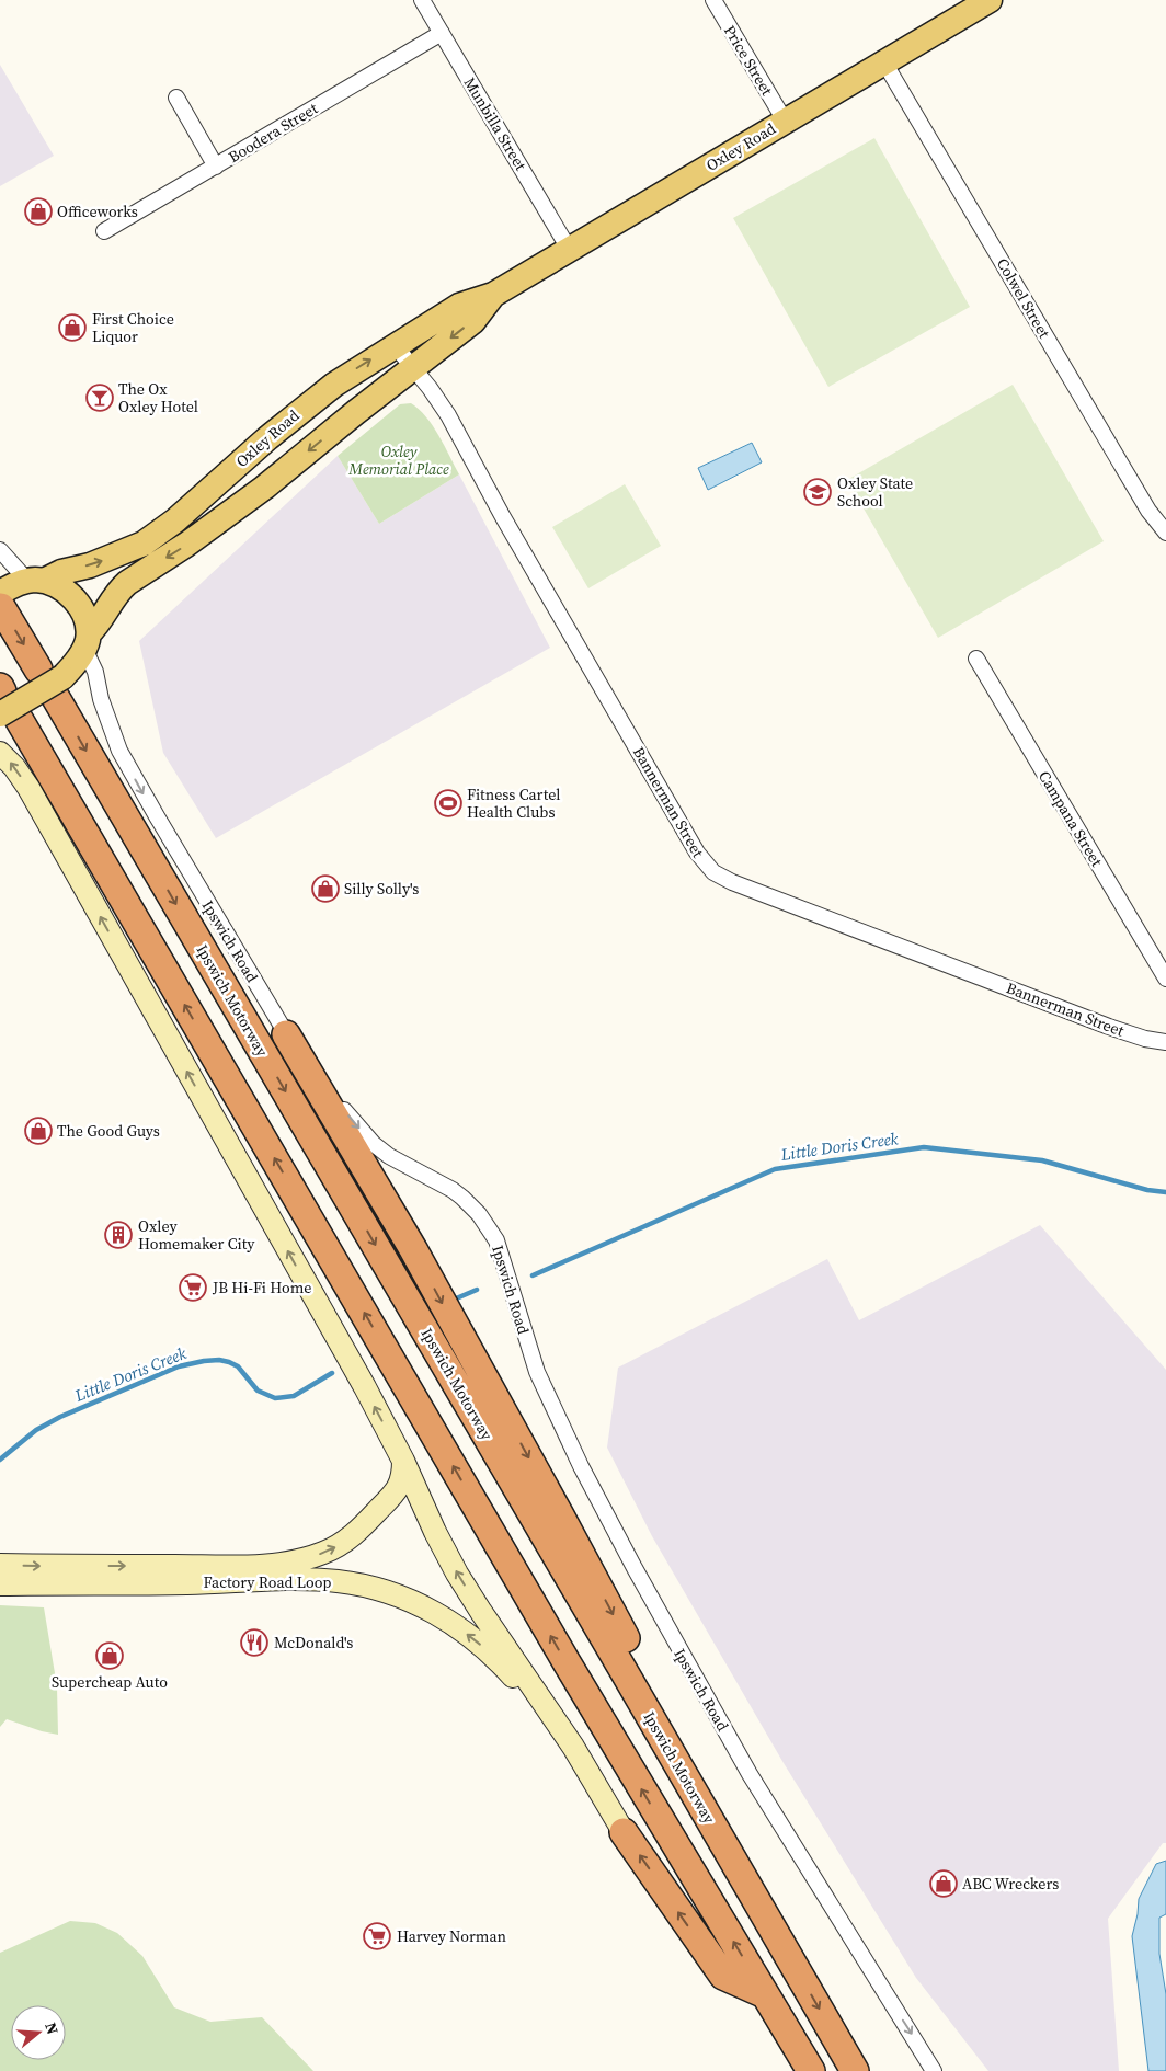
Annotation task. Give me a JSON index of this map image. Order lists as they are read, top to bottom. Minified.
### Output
{"streets":{"highway":["Ipswich Motorway"],"main road":["Oxley Road","Factory Road Loop"],"street":["Price Street","Munbilla Street","Boodera Street","Colwel Street","Bannerman Street","Campana Street","Ipswich Road"]},"crossings":[["Price Street","Oxley Road"],["Munbilla Street","Boodera Street"],["Munbilla Street","Oxley Road"],["Oxley Road","Colwel Street"],["Oxley Road","Bannerman Street"],["Oxley Road","Ipswich Road"],["Oxley Road","Ipswich Motorway"]],"one_way":["Ipswich Road"],"water":["Little Doris Creek"],"parks":["Oxley Memorial Place"],"places":{"shop":["Officeworks","First Choice Liquor","Silly Solly's","The Good Guys","Supercheap Auto","ABC Wreckers"],"bar":["The Ox Oxley Hotel"],"school or university":["Oxley State School"],"sports":["Fitness Cartel Health Clubs"],"building":["Oxley Homemaker City"],"supermarket":["JB Hi-Fi Home","Harvey Norman"],"restaurant":["McDonald's"]},"north":"right"}
